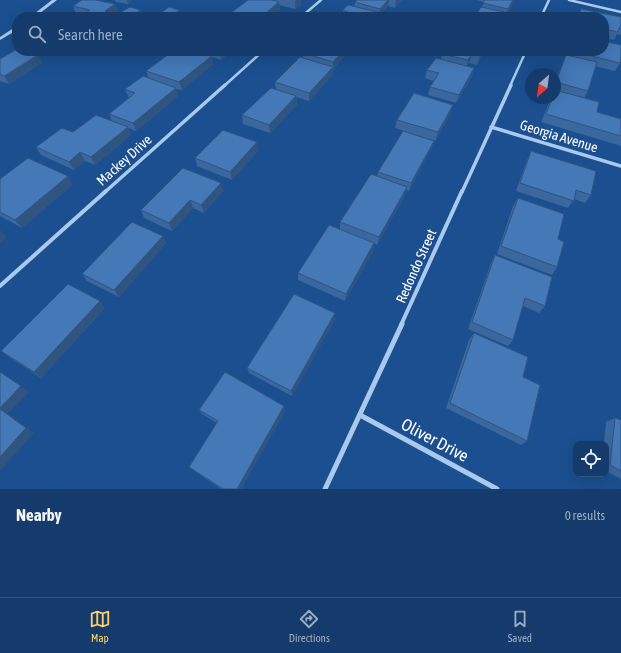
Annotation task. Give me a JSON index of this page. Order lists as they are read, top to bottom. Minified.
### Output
{"streets":{"street":["Georgia Avenue","Mackey Drive","Redondo Street","Oliver Drive"]},"crossings":[["Georgia Avenue","Redondo Street"],["Redondo Street","Oliver Drive"]],"north":"bottom left","page":{"search":"Search here","heading":["Nearby","0 results"],"nav":["Map","Directions","Saved"]}}
